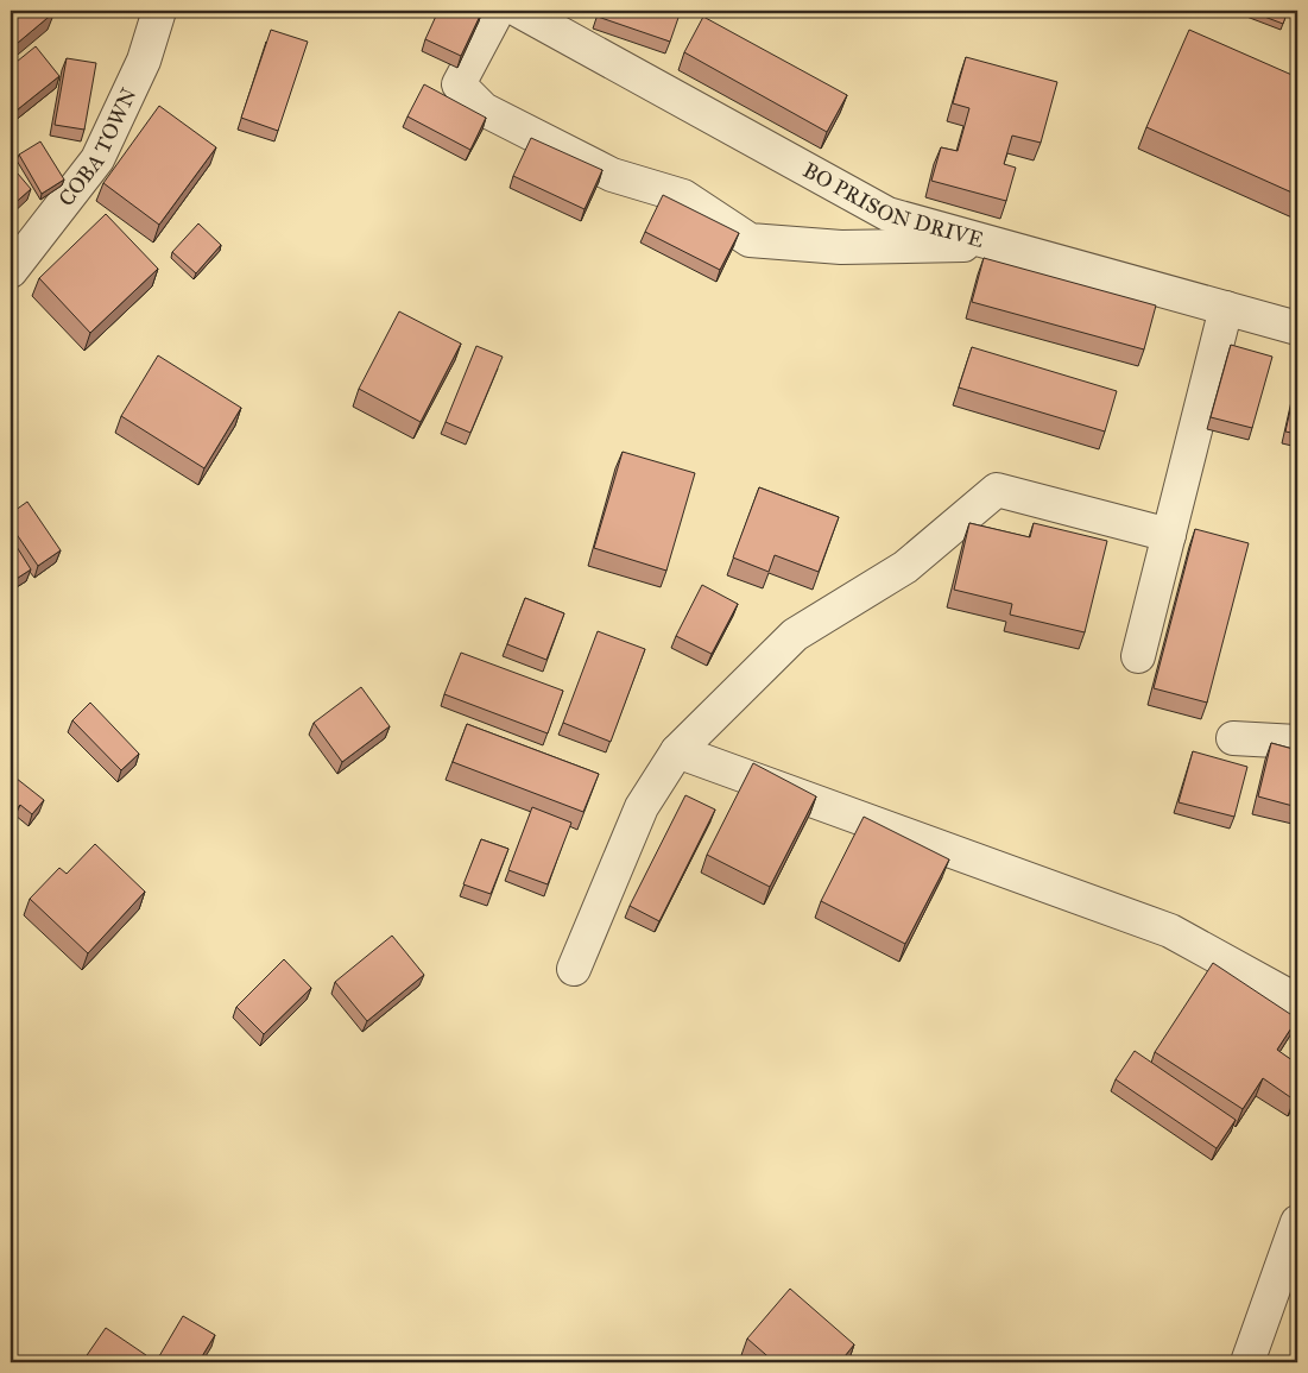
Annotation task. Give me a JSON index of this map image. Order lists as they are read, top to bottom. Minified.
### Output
{"streets":{"street":["COBA TOWN","BO PRISON DRIVE"]}}
